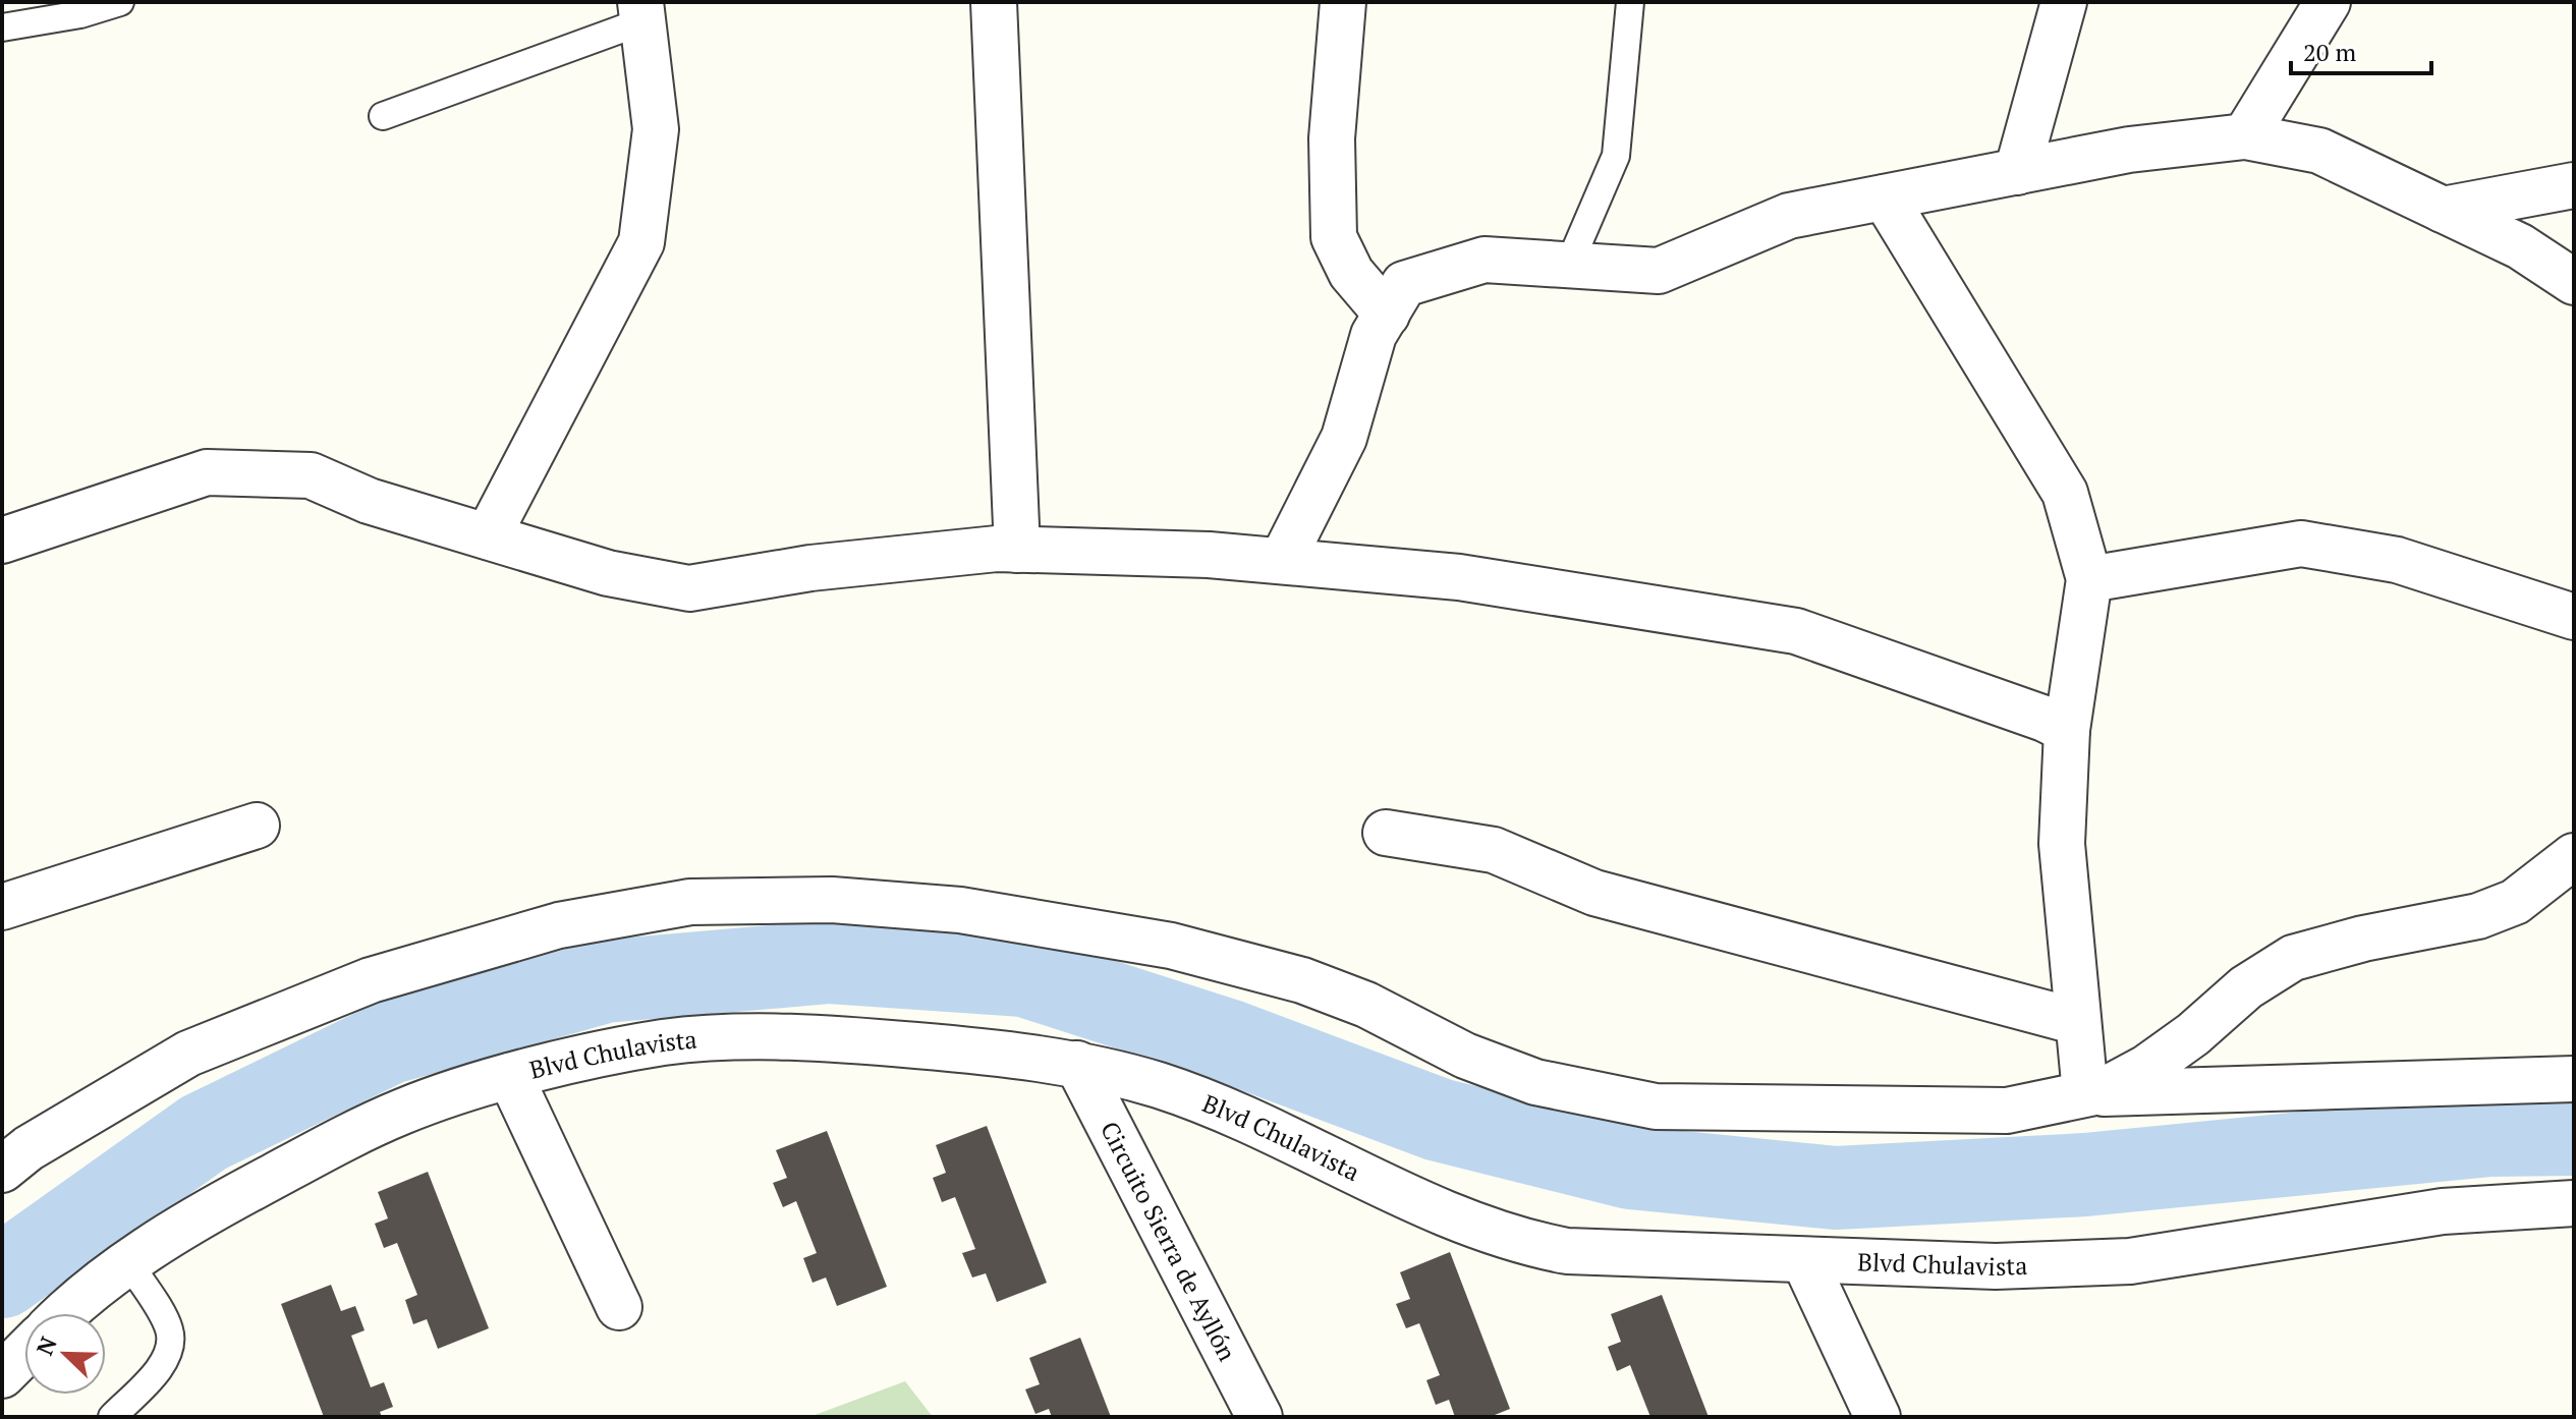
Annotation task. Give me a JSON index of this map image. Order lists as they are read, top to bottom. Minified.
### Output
{"streets":{"street":["Blvd Chulavista","Circuito Sierra de Ayllón"]},"crossings":[["Blvd Chulavista","Circuito Sierra de Ayllón"]],"scale_bar":"20 m","north":"top left"}
